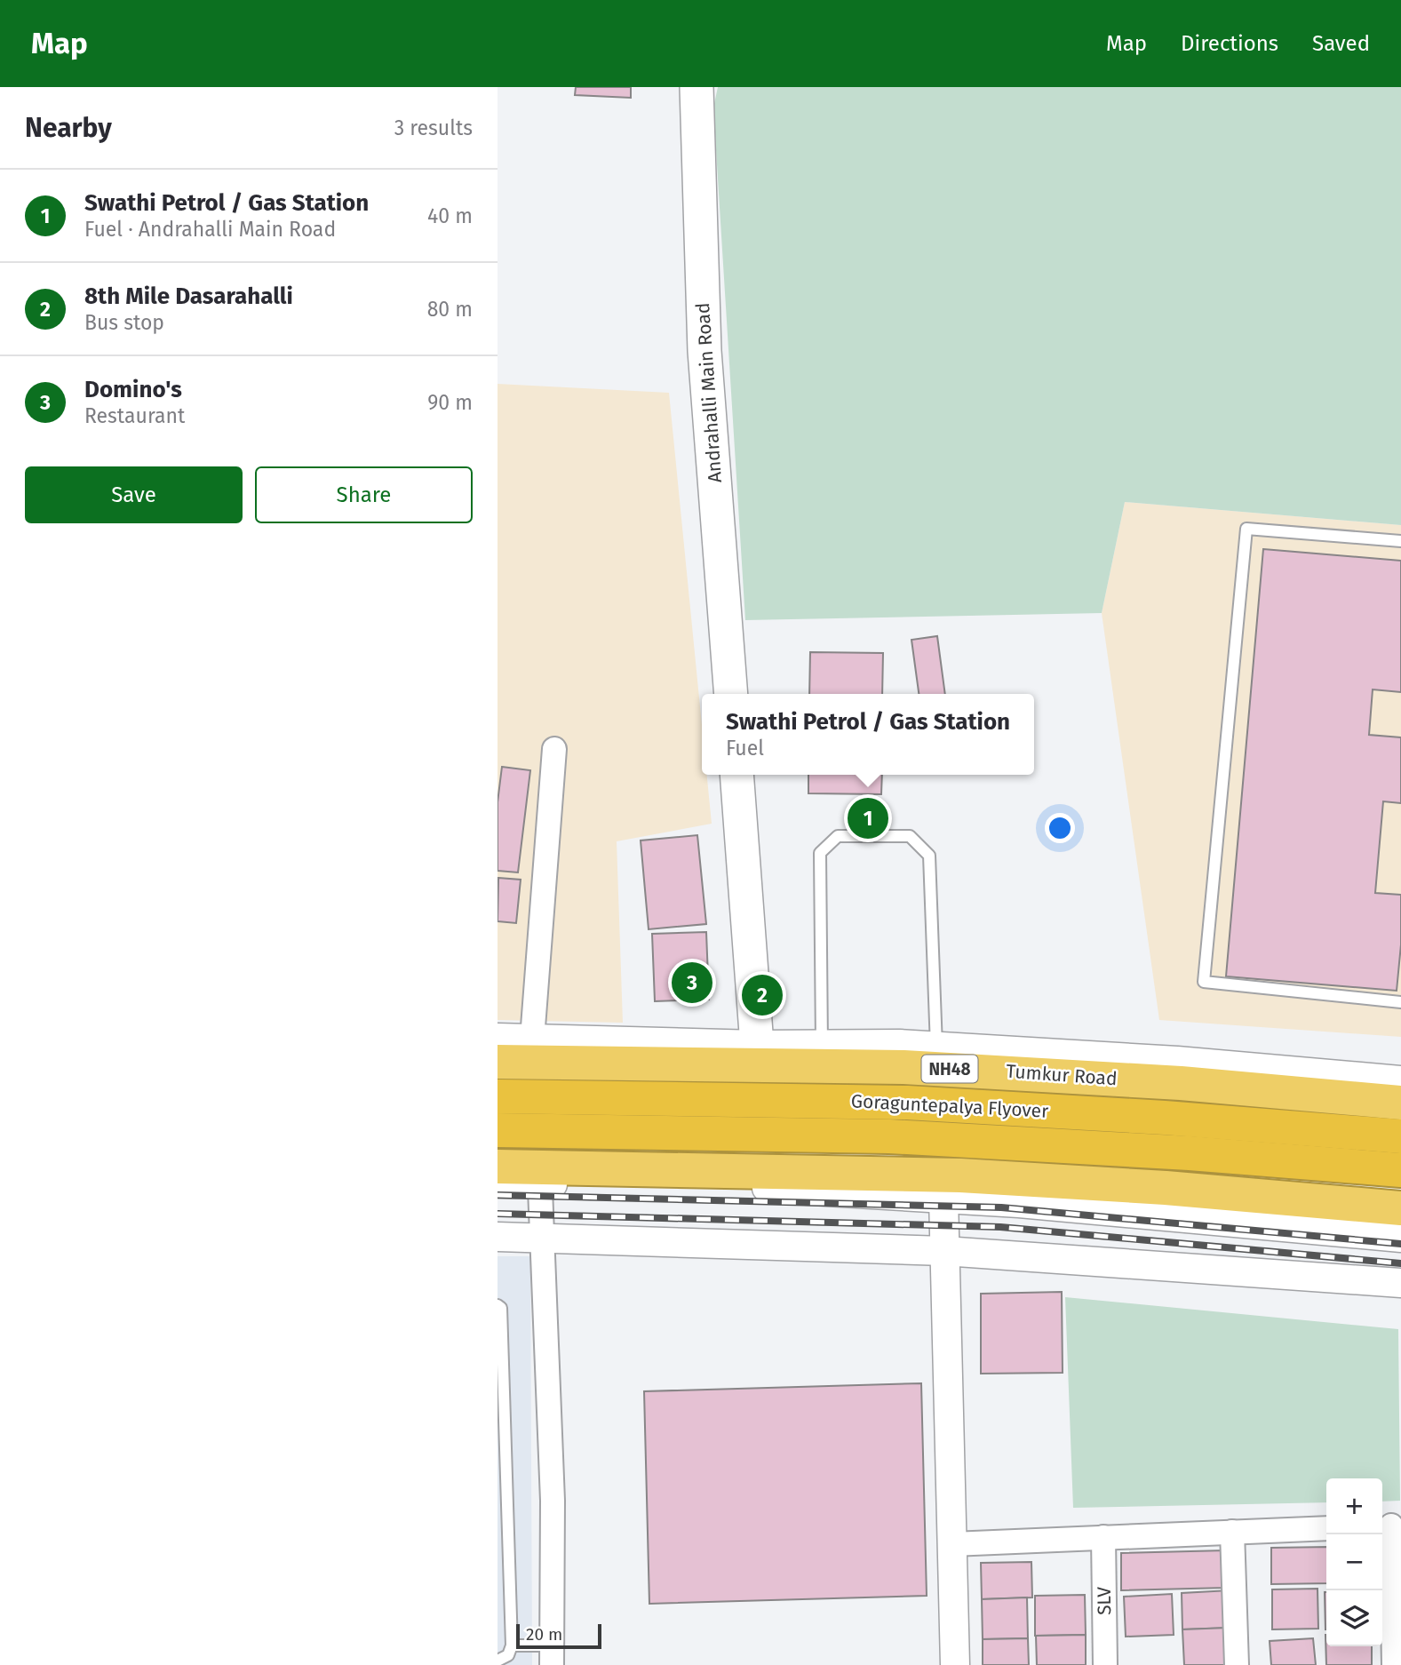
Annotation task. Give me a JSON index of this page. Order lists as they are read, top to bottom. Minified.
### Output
{"streets":{"highway":["NH48","Tumkur Road","Goraguntepalya Flyover"],"main road":["Andrahalli Main Road"],"street":["SLV"]},"scale_bar":"20 m","page":{"header":"Map","nav":["Map","Directions","Saved"],"heading":["Nearby","3 results"],"list":[{"mark":"1","name":"Swathi Petrol / Gas Station","note":"Fuel · Andrahalli Main Road","value":"40 m"},{"mark":"2","name":"8th Mile Dasarahalli","note":"Bus stop","value":"80 m"},{"mark":"3","name":"Domino's","note":"Restaurant","value":"90 m"}],"buttons":["Save","Share"],"popup":["Swathi Petrol / Gas Station","Fuel"],"pins":["1","3","2"],"map_buttons":["+","−"],"scale":"20 m"}}
